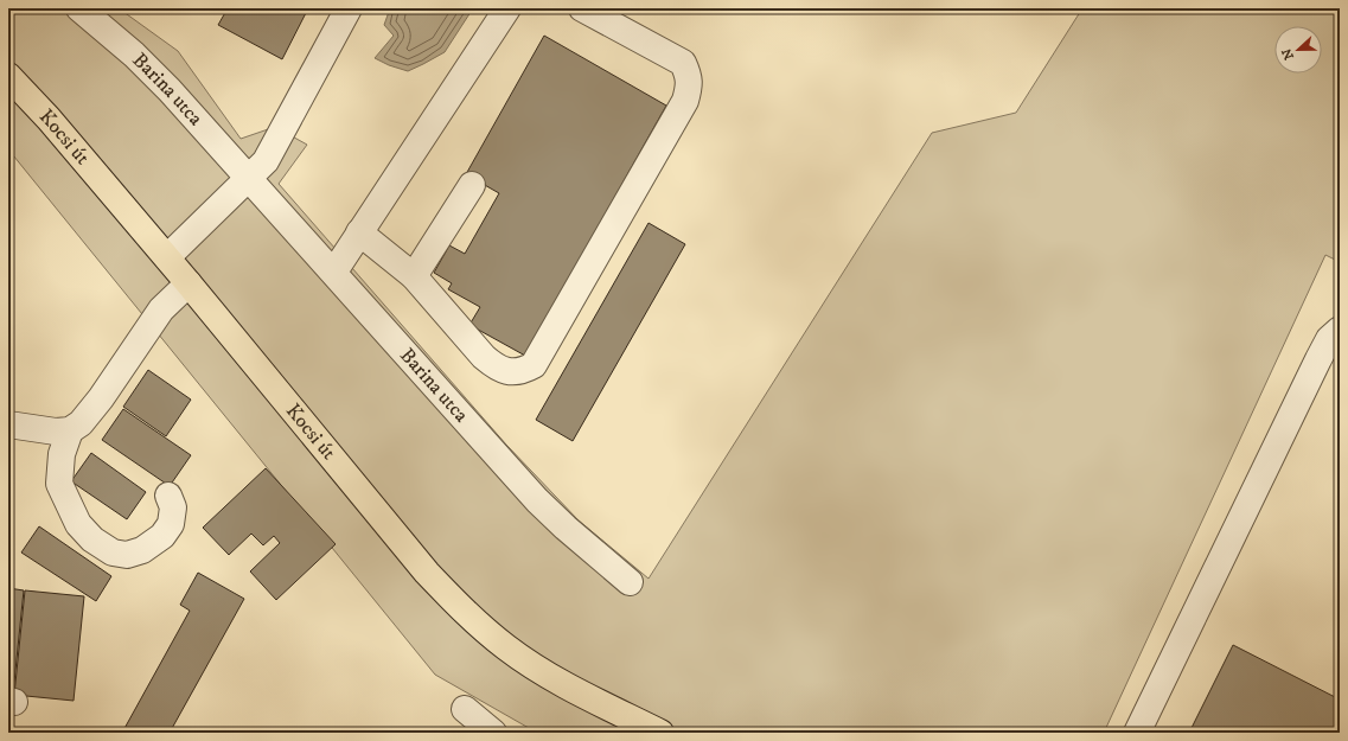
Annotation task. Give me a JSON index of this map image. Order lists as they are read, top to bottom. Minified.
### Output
{"streets":{"main road":["Kocsi út"],"street":["Barina utca"]},"north":"left"}
